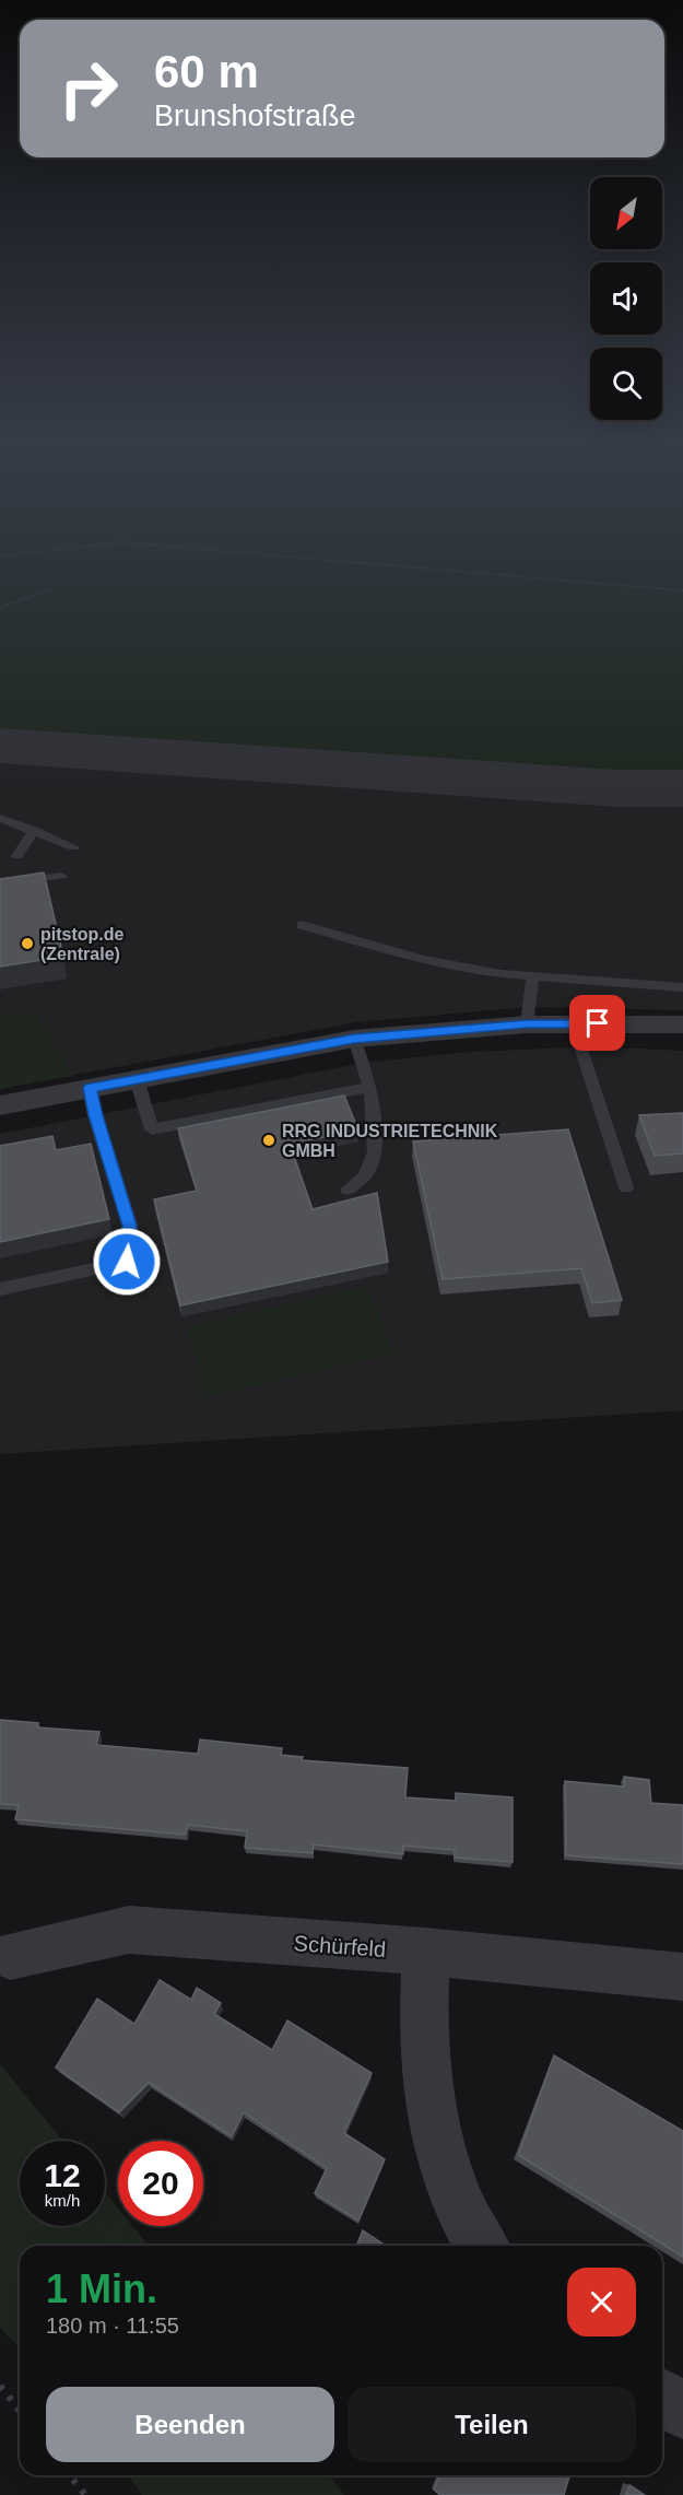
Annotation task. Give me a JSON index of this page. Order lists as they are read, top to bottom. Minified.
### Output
{"streets":{"street":["Schürfeld"]},"places":["pitstop.de (Zentrale)","RRG INDUSTRIETECHNIK GMBH"],"north":"bottom left","page":{"turn":["60 m","Brunshofstraße"],"speed":"12 km/h","limit":"20","heading":["1 Min.","180 m · 11:55"],"buttons":["Beenden","Teilen"]}}
